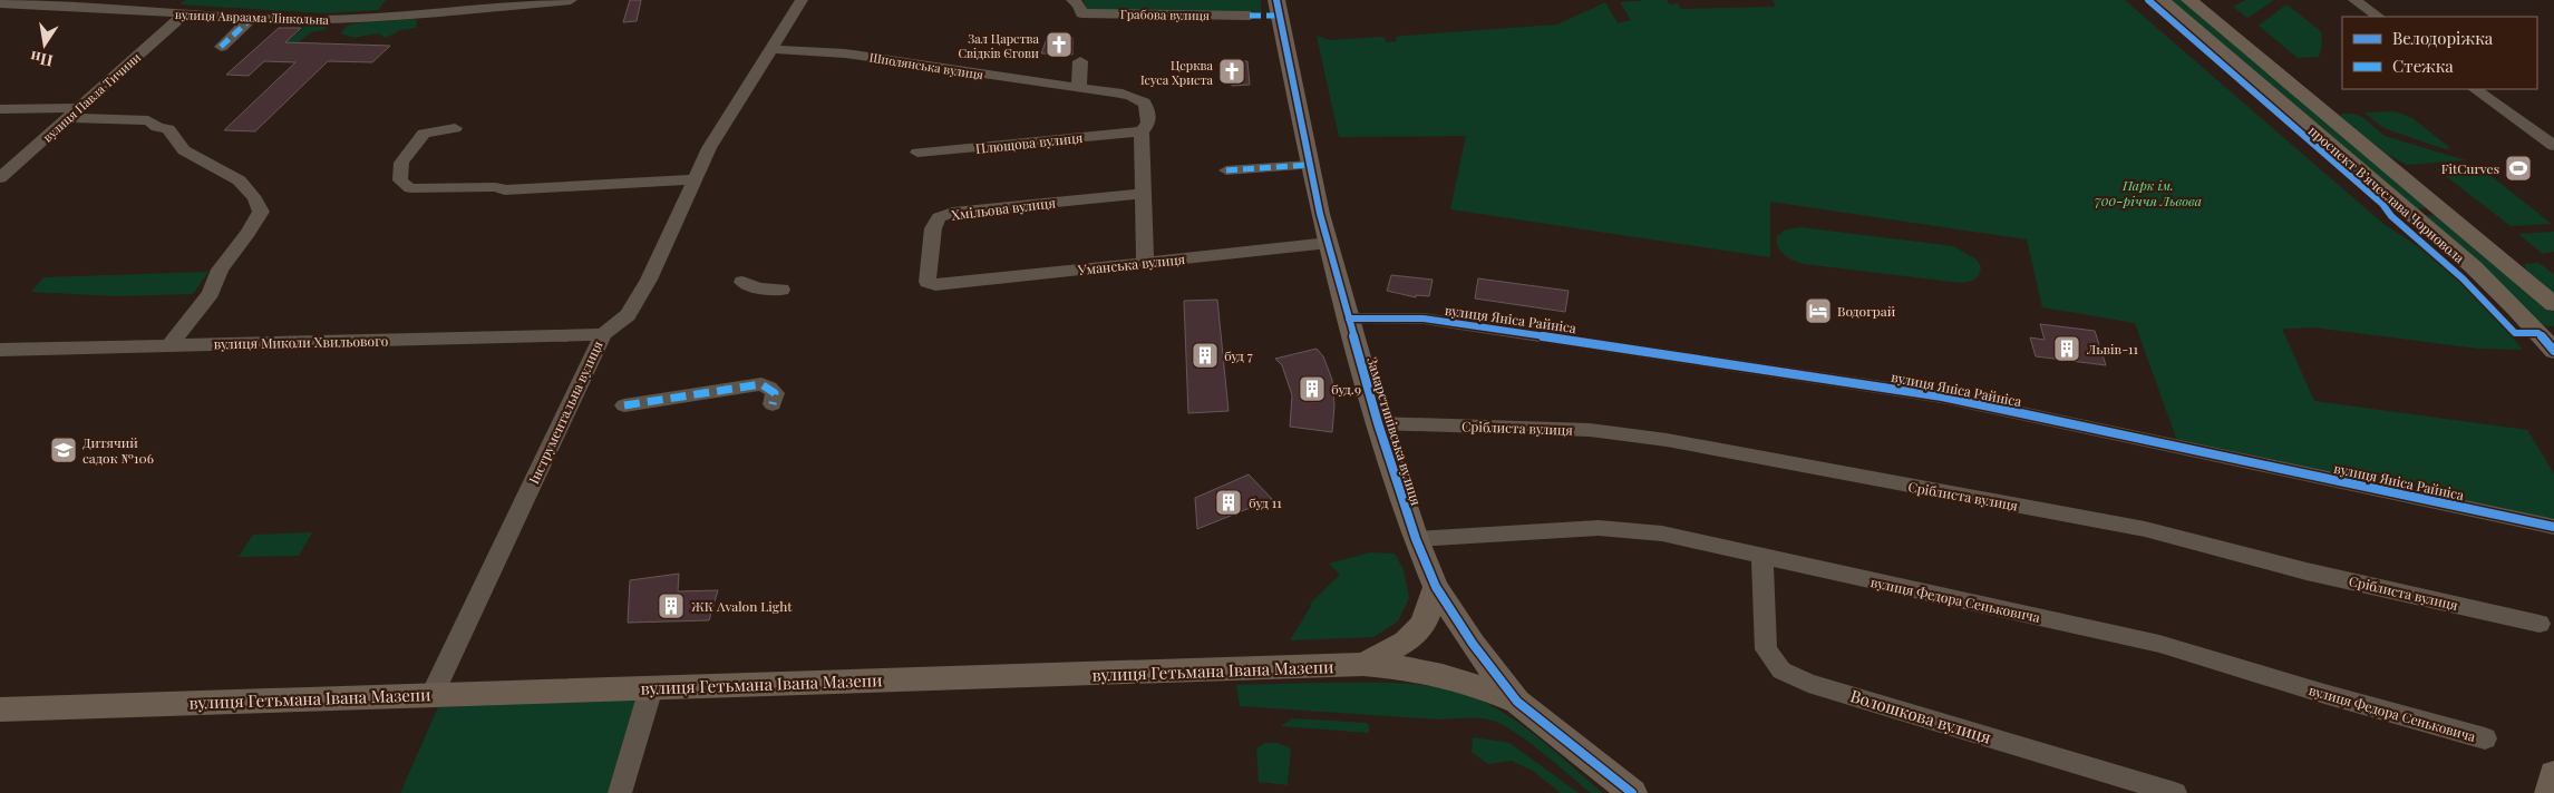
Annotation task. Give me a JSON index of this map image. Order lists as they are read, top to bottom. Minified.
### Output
{"streets":{"main road":["проспект Вʼячеслава Чорновола","Замарстинівська вулиця","вулиця Гетьмана Івана Мазепи"],"street":["Грабова вулиця","вулиця Авраама Лінкольна","Шполянська вулиця","вулиця Павла Тичини","Плющова вулиця","Хмільова вулиця","Уманська вулиця","вулиця Яніса Райніса","вулиця Миколи Хвильового","Інструментальна вулиця","Сріблиста вулиця","вулиця Федора Сеньковича","Волошкова вулиця"]},"crossings":[["вулиця Авраама Лінкольна","вулиця Павла Тичини"],["Шполянська вулиця","Плющова вулиця"],["Шполянська вулиця","Інструментальна вулиця"],["Хмільова вулиця","Уманська вулиця"],["Уманська вулиця","Замарстинівська вулиця"],["вулиця Яніса Райніса","Замарстинівська вулиця"],["вулиця Миколи Хвильового","Інструментальна вулиця"],["Інструментальна вулиця","вулиця Гетьмана Івана Мазепи"],["Сріблиста вулиця","Замарстинівська вулиця"],["Замарстинівська вулиця","вулиця Федора Сеньковича"],["Замарстинівська вулиця","вулиця Гетьмана Івана Мазепи"],["вулиця Федора Сеньковича","Волошкова вулиця"]],"parks":["Парк ім. 700-річчя Львова"],"places":{"church":["Зал Царства Свідків Єгови","Церква Ісуса Христа"],"sports":["FitCurves"],"hotel":["Водограй"],"building":["Львів-11","буд 7","буд.9","буд 11","ЖК Avalon Light"],"school or university":["Дитячий садок №106"]},"legend":["Велодоріжка","Стежка"],"north":"bottom"}
